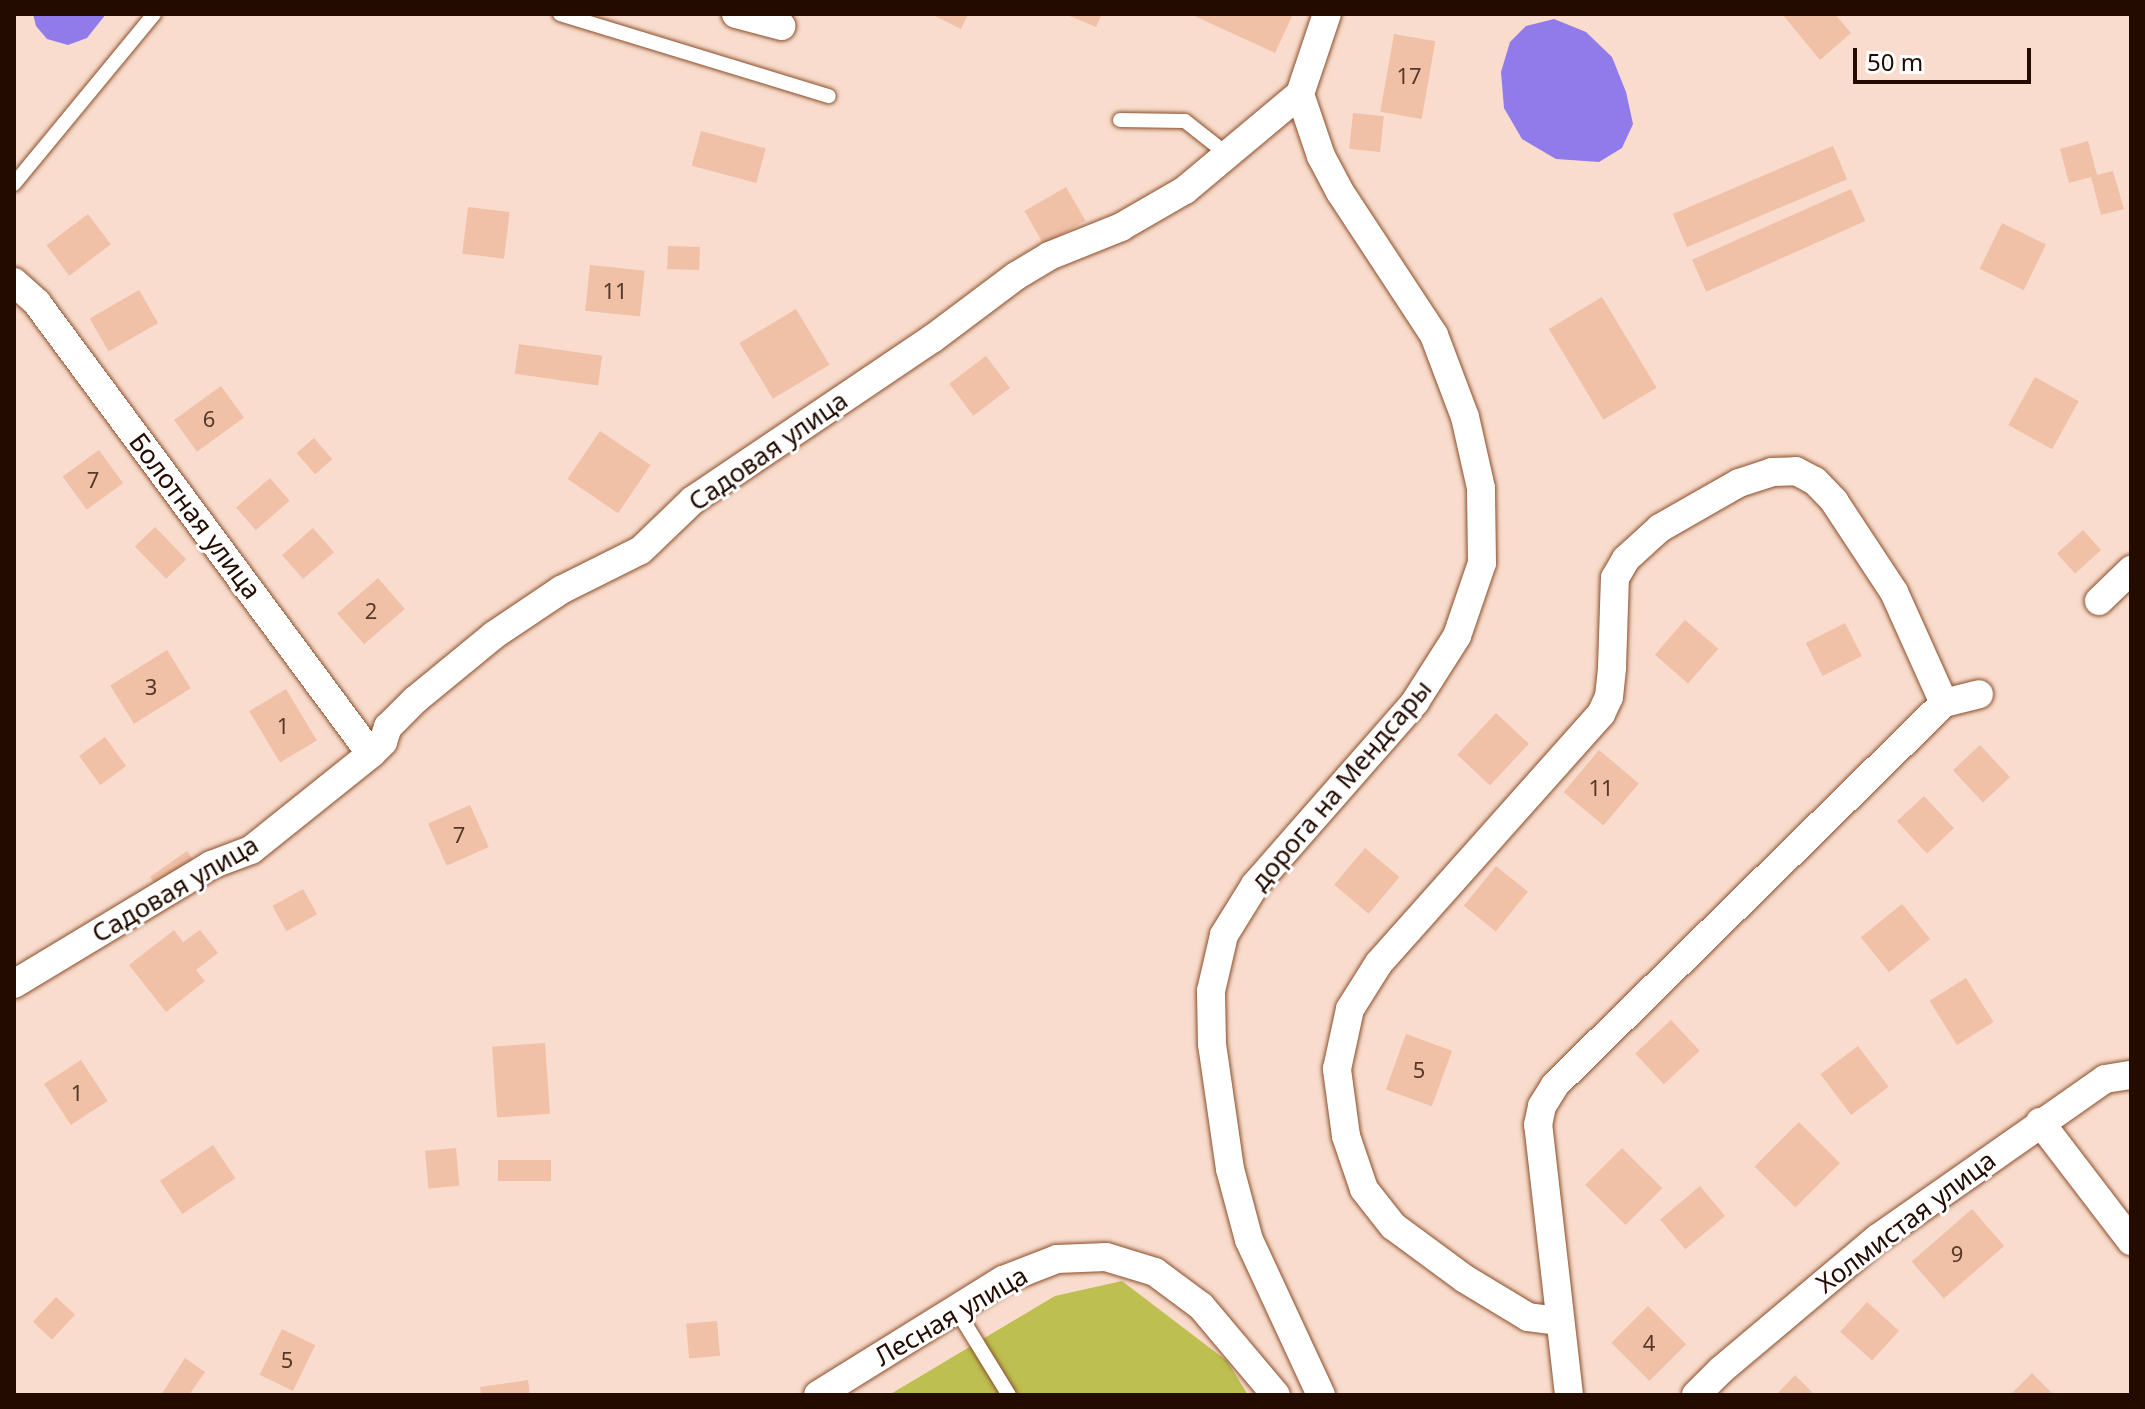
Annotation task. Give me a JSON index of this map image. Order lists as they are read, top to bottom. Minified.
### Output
{"streets":{"street":["Садовая улица","Болотная улица","дорога на Мендсары","Холмистая улица","Лесная улица"]},"crossings":[["Садовая улица","Болотная улица"],["Садовая улица","дорога на Мендсары"]],"house_numbers":["17","11","6","7","2","3","1","11","7","5","1","9","4","5"],"scale_bar":"50 m"}
